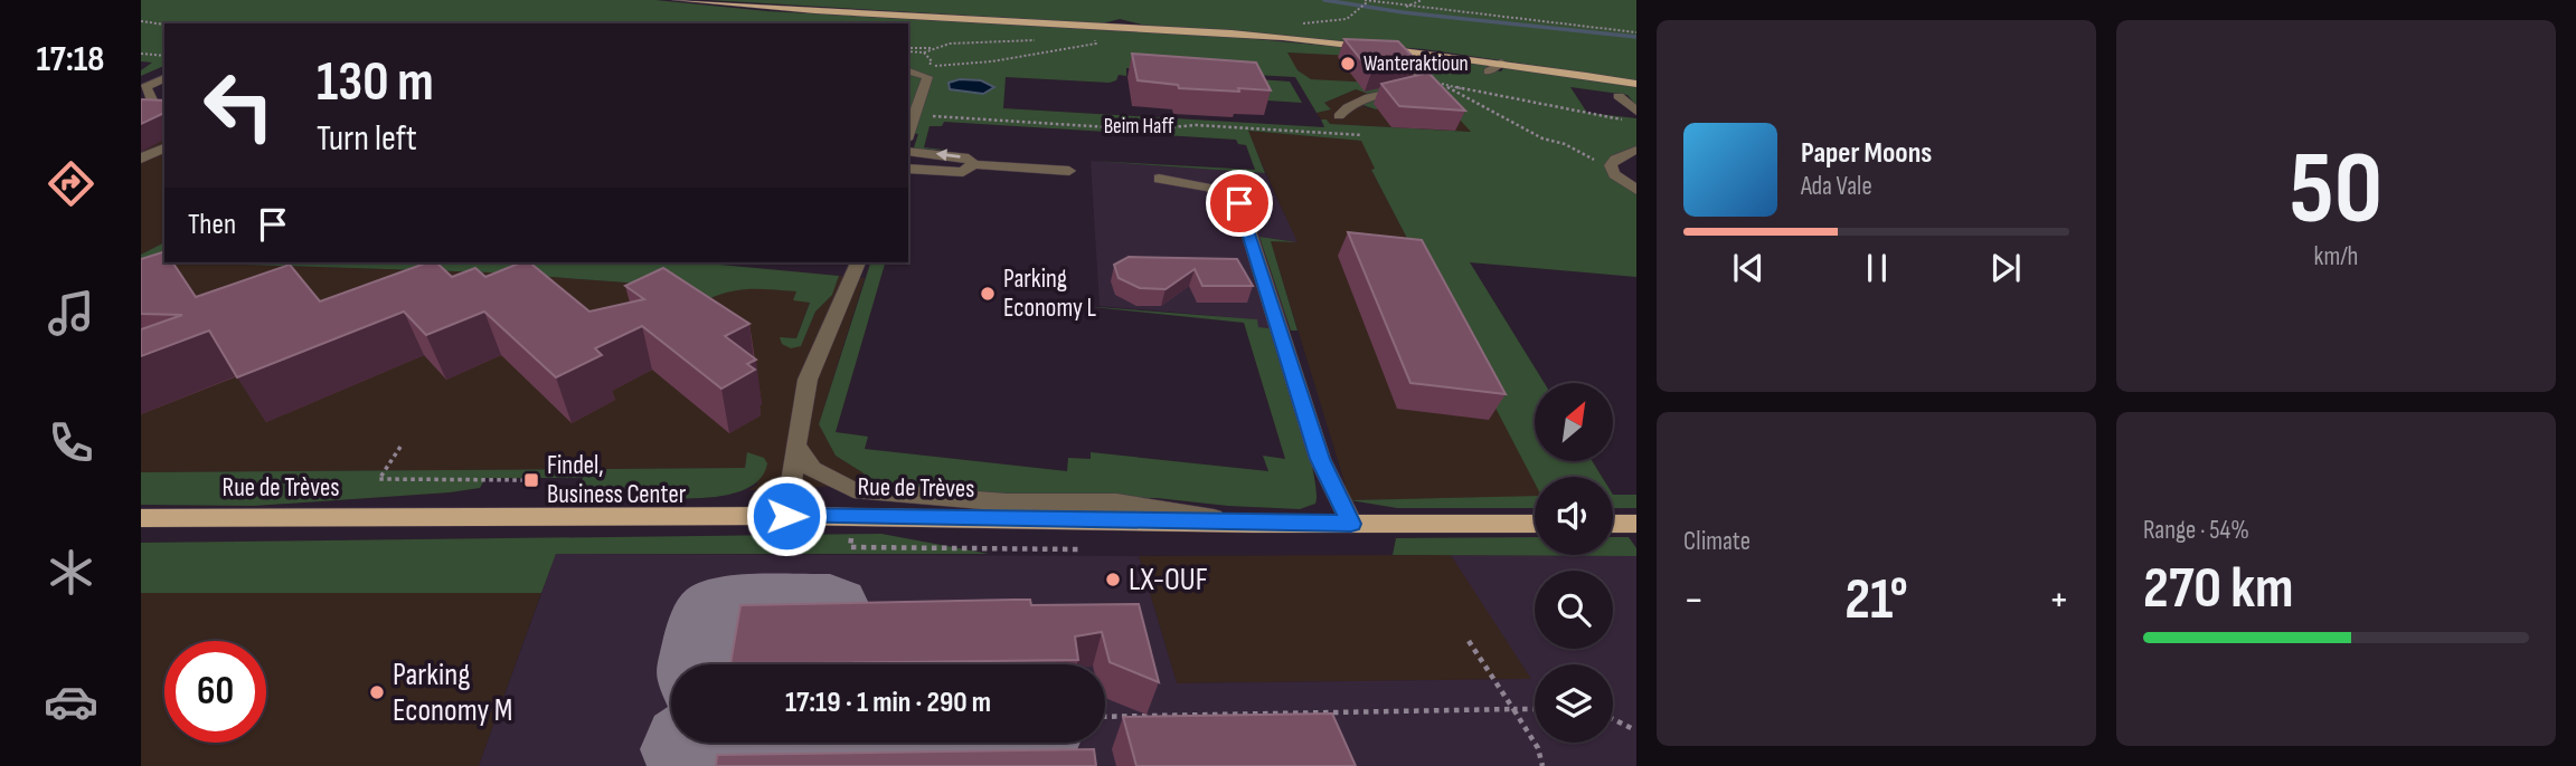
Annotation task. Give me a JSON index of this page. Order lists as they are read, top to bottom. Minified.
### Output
{"streets":{"main road":["Rue de Trèves"],"path":["Beim Haff"]},"places":{"other":["Wanteraktioun","Parking Economy L","LX-OUF","Parking Economy M"],"transit":["Findel, Business Center"]},"north":"top right","page":{"tabs":"17:18","tile":[["50","km/h"],"Climate",["Range · 54%","270 km"]],"turn":["130 m","Turn left"],"song":["Paper Moons","Ada Vale"],"then":"Then","heat":["−","21°","+"],"limit":"60","trip":"17:19 · 1 min · 290 m"}}
